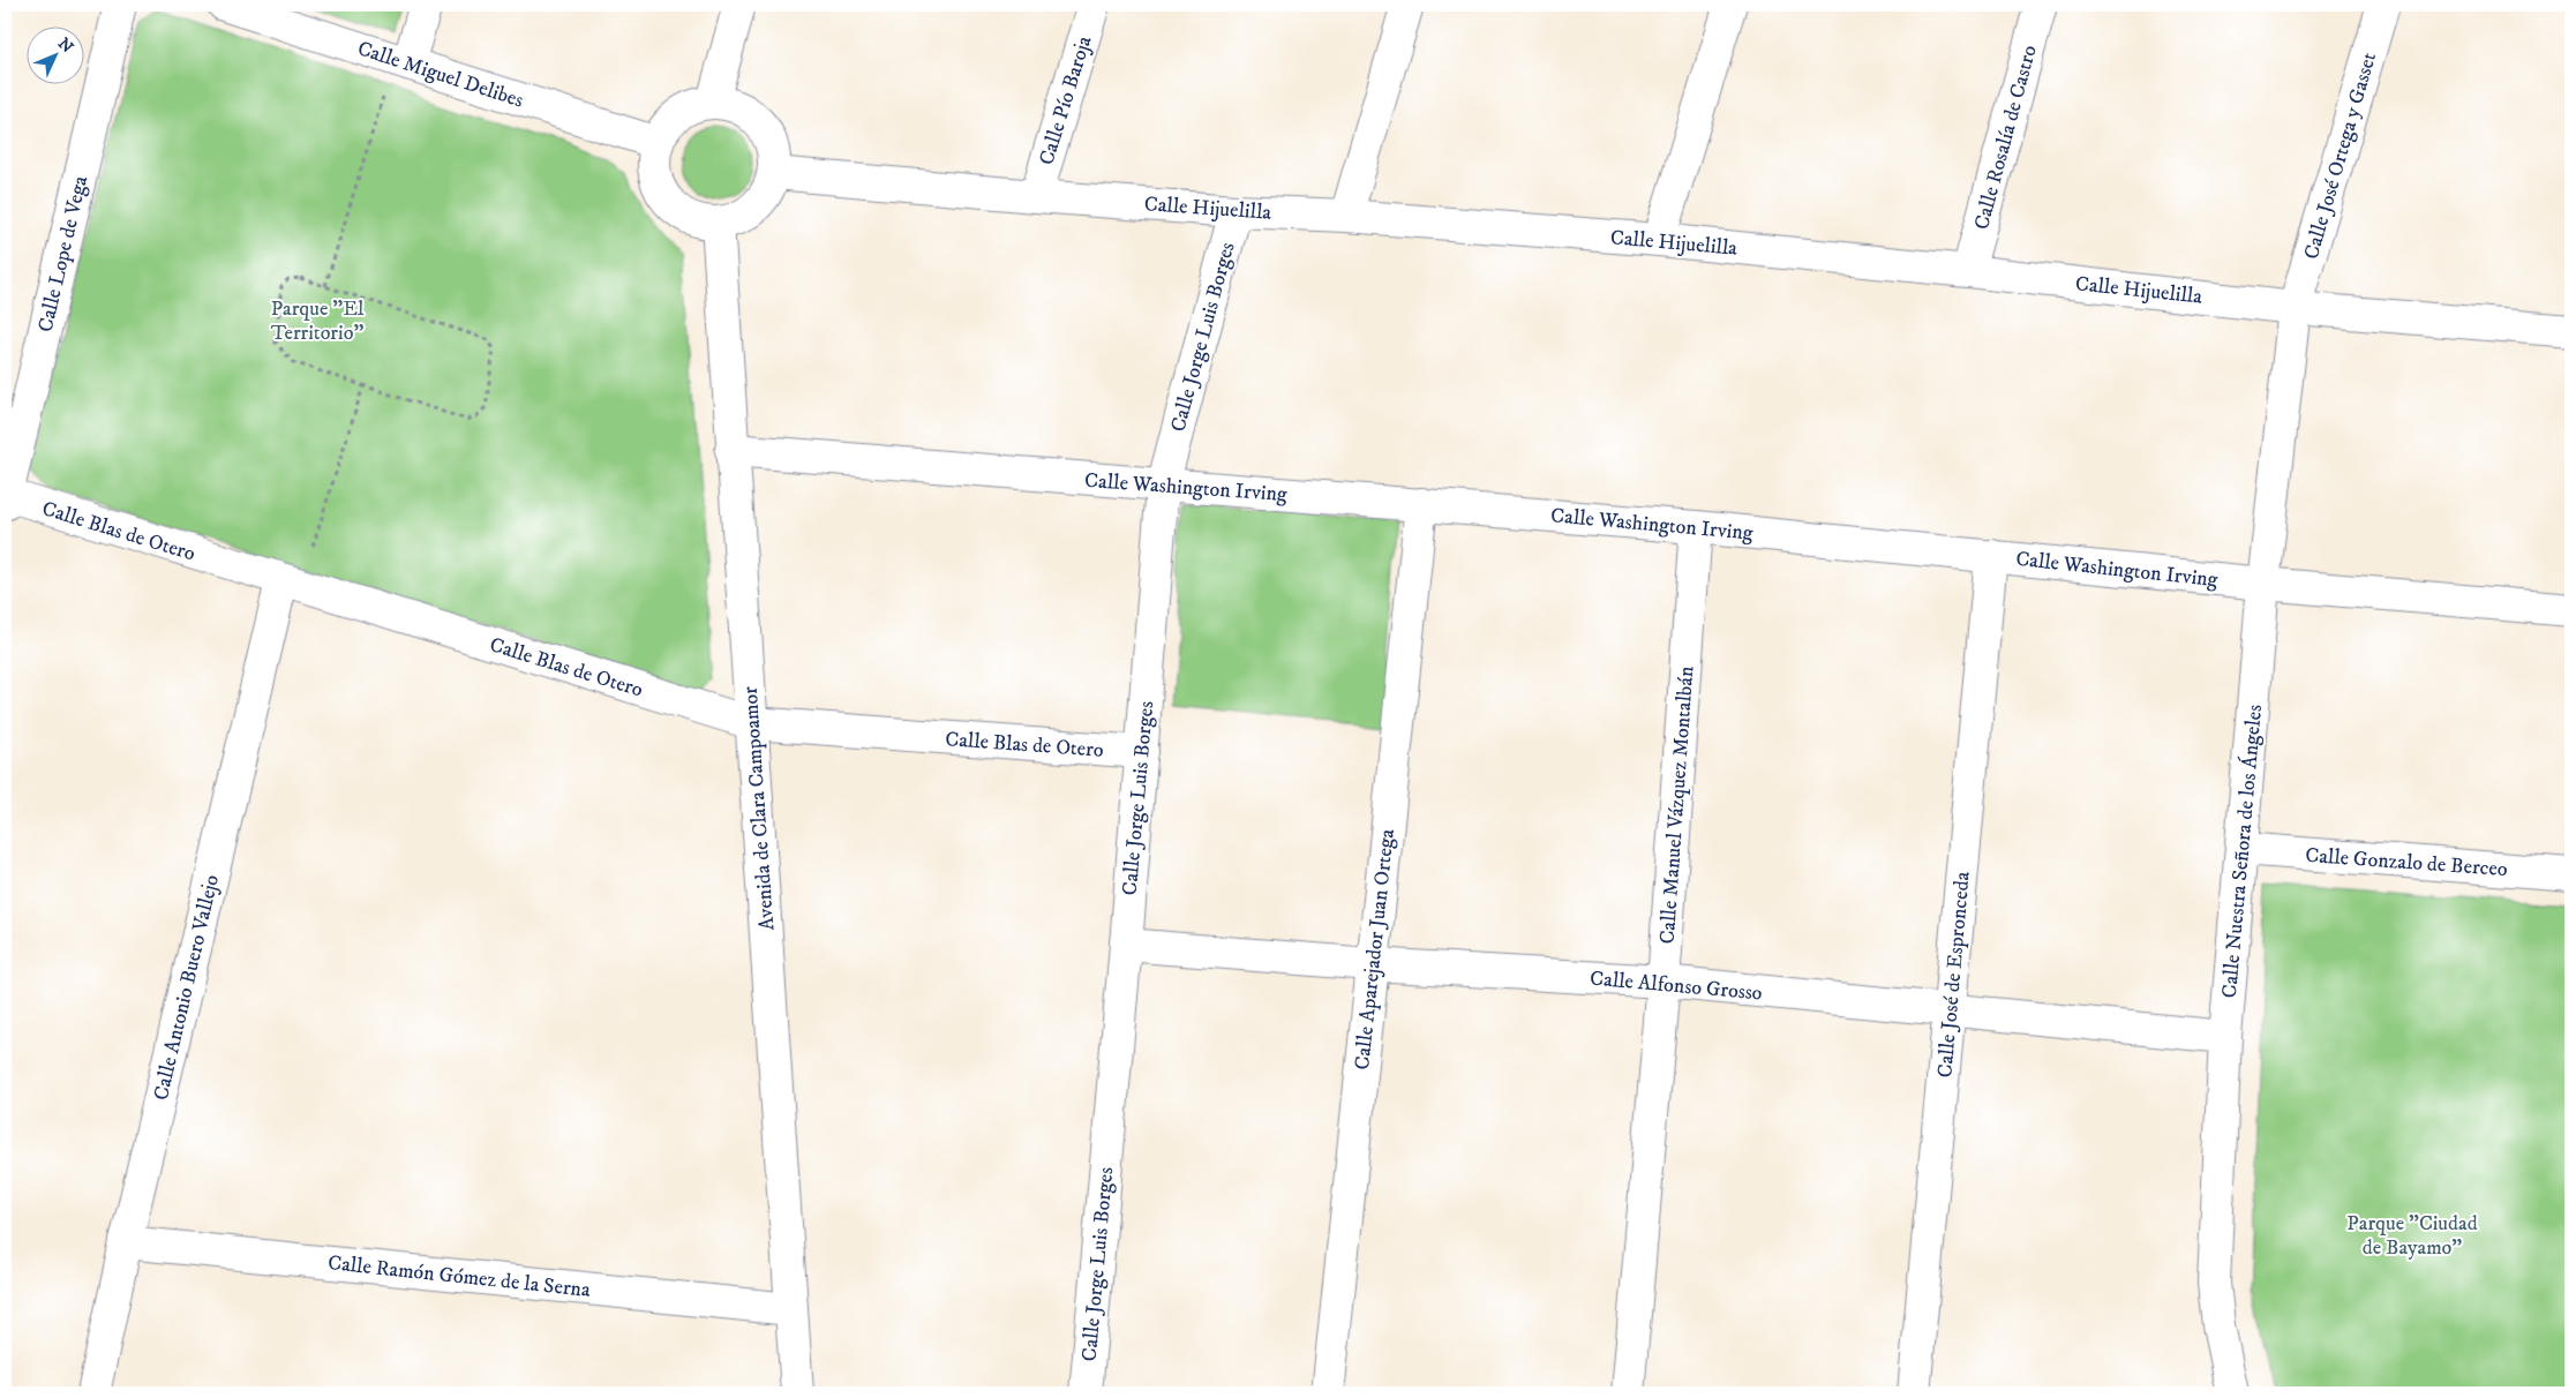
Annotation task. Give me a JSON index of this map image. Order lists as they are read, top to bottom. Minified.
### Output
{"streets":{"street":["Calle Miguel Delibes","Calle Pío Baroja","Calle Rosalía de Castro","Calle José Ortega y Gasset","Calle Hijuelilla","Calle Lope de Vega","Calle Jorge Luis Borges","Calle Washington Irving","Calle Blas de Otero","Calle Manuel Vázquez Montalbán","Avenida de Clara Campoamor","Calle Nuestra Señora de los Ángeles","Calle Gonzalo de Berceo","Calle Aparejador Juan Ortega","Calle José de Espronceda","Calle Alfonso Grosso","Calle Antonio Buero Vallejo","Calle Ramón Gómez de la Serna"]},"crossings":[["Calle Miguel Delibes","Calle Hijuelilla"],["Calle Miguel Delibes","Avenida de Clara Campoamor"],["Calle Pío Baroja","Calle Hijuelilla"],["Calle Rosalía de Castro","Calle Hijuelilla"],["Calle José Ortega y Gasset","Calle Hijuelilla"],["Calle José Ortega y Gasset","Calle Nuestra Señora de los Ángeles"],["Calle Hijuelilla","Calle Jorge Luis Borges"],["Calle Hijuelilla","Avenida de Clara Campoamor"],["Calle Hijuelilla","Calle Nuestra Señora de los Ángeles"],["Calle Lope de Vega","Calle Blas de Otero"],["Calle Jorge Luis Borges","Calle Washington Irving"],["Calle Jorge Luis Borges","Calle Blas de Otero"],["Calle Jorge Luis Borges","Calle Alfonso Grosso"],["Calle Washington Irving","Calle Manuel Vázquez Montalbán"],["Calle Washington Irving","Avenida de Clara Campoamor"],["Calle Washington Irving","Calle Nuestra Señora de los Ángeles"],["Calle Washington Irving","Calle Aparejador Juan Ortega"],["Calle Washington Irving","Calle José de Espronceda"],["Calle Blas de Otero","Avenida de Clara Campoamor"],["Calle Blas de Otero","Calle Antonio Buero Vallejo"],["Calle Manuel Vázquez Montalbán","Calle Alfonso Grosso"],["Avenida de Clara Campoamor","Calle Ramón Gómez de la Serna"],["Calle Nuestra Señora de los Ángeles","Calle Gonzalo de Berceo"],["Calle Nuestra Señora de los Ángeles","Calle Alfonso Grosso"],["Calle Aparejador Juan Ortega","Calle Alfonso Grosso"],["Calle José de Espronceda","Calle Alfonso Grosso"],["Calle Antonio Buero Vallejo","Calle Ramón Gómez de la Serna"]],"parks":["Parque \"El Territorio\"","Parque \"Ciudad de Bayamo\""],"north":"top right"}
